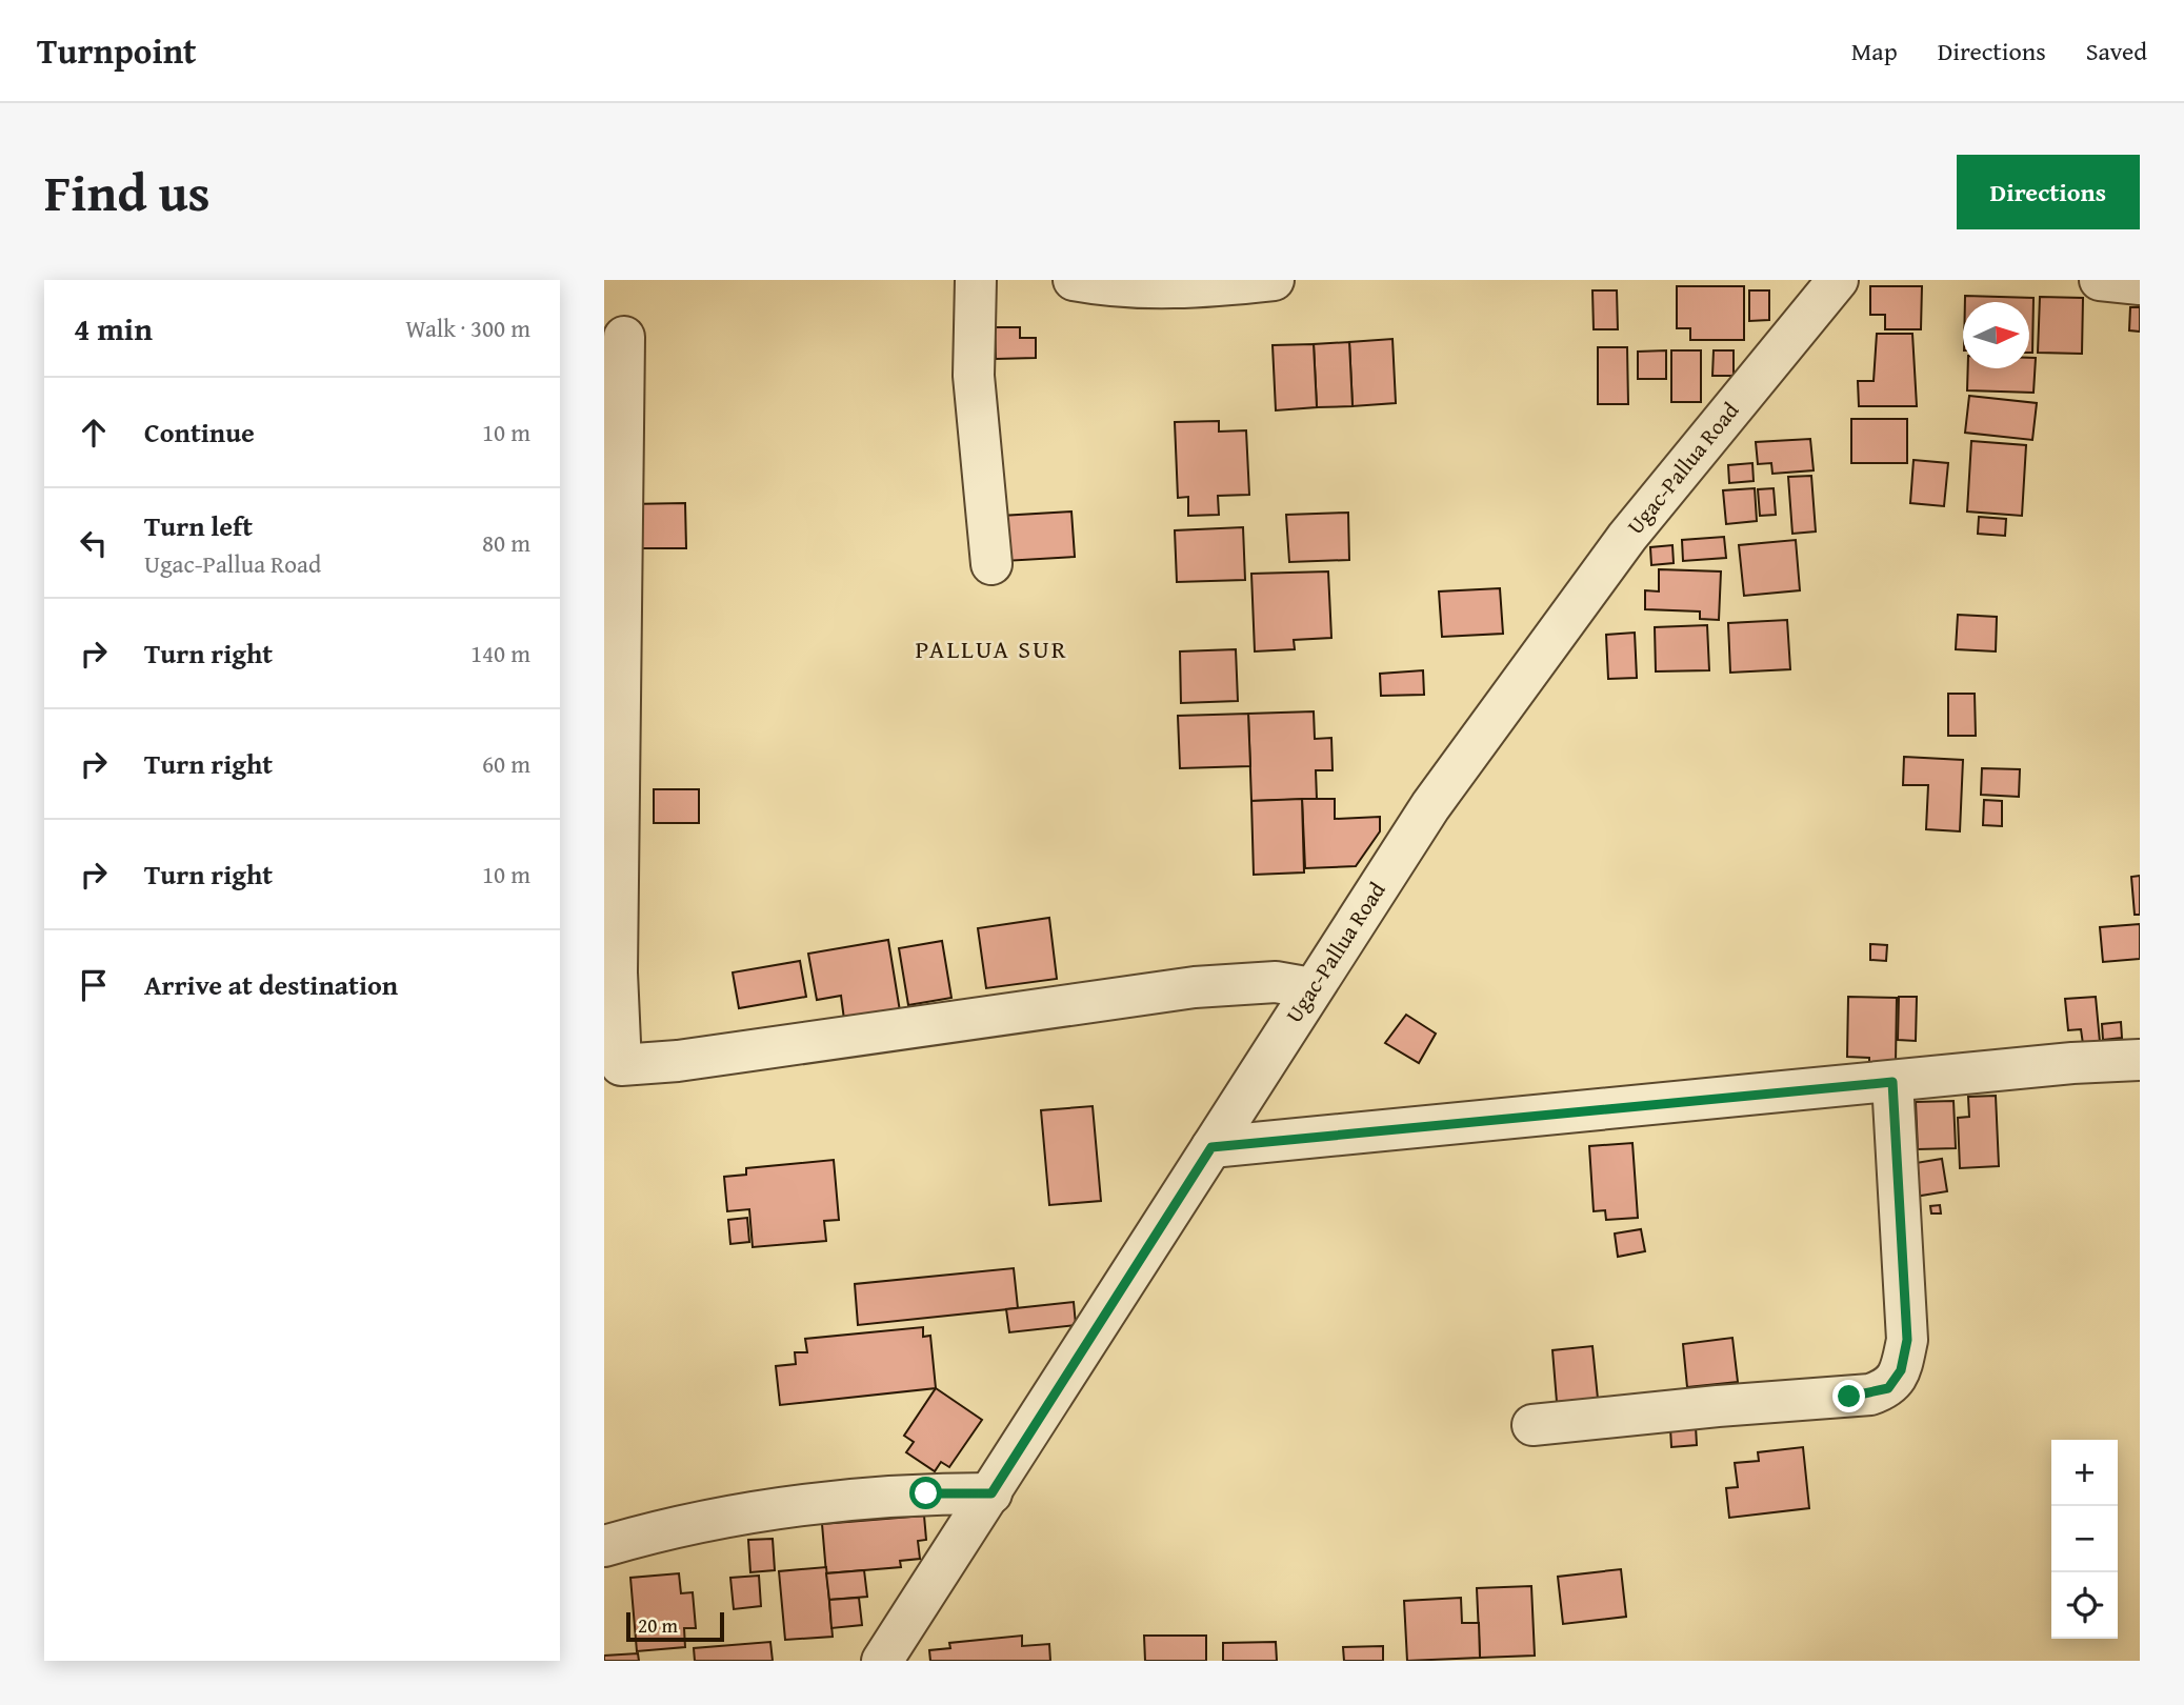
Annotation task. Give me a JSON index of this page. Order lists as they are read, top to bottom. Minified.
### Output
{"streets":{"street":["Ugac-Pallua Road"]},"districts":["PALLUA SUR"],"scale_bar":"20 m","north":"right","page":{"header":"Turnpoint","nav":["Map","Directions","Saved"],"title":"Find us","buttons":"Directions","heading":["4 min","Walk · 300 m"],"list":[["Continue","10 m"],["Turn left","Ugac-Pallua Road","80 m"],["Turn right","140 m"],["Turn right","60 m"],["Turn right","10 m"],"Arrive at destination"],"map_buttons":["+","−"],"scale":"20 m"}}
